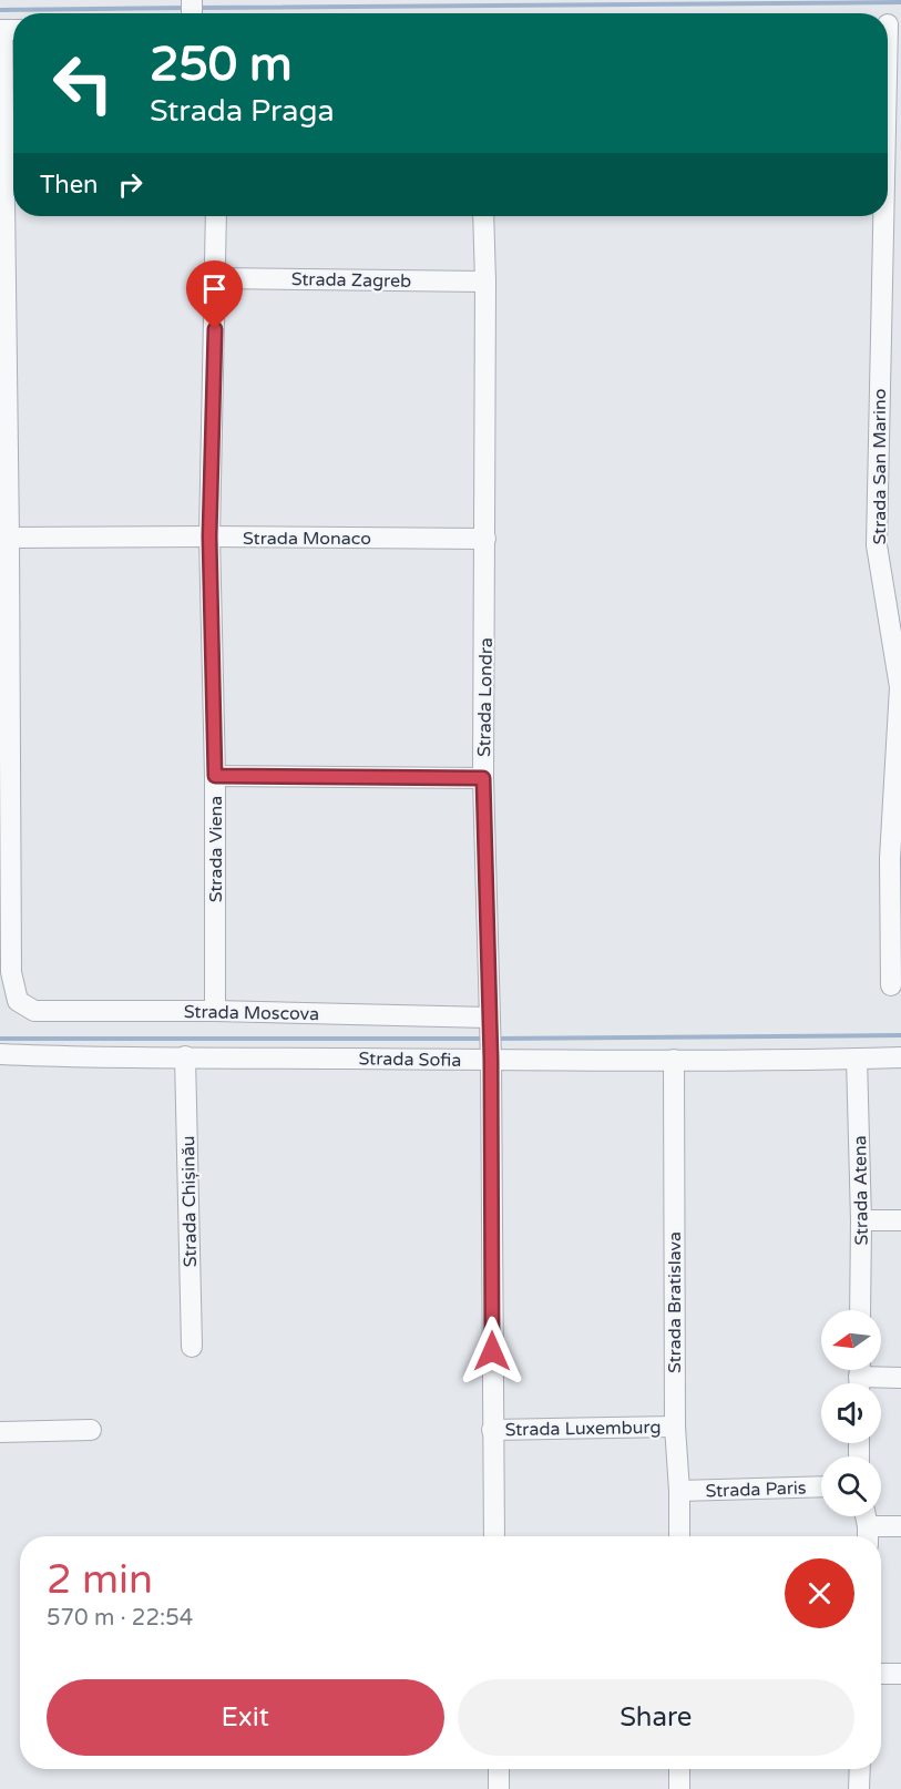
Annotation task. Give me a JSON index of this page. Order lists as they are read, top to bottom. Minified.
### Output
{"streets":{"street":["Strada Zagreb","Strada San Marino","Strada Monaco","Strada Londra","Strada Viena","Strada Moscova","Strada Sofia","Strada Atena","Strada Chișinău","Strada Bratislava","Strada Luxemburg","Strada Paris"]},"crossings":[["Strada Zagreb","Strada Londra"],["Strada Zagreb","Strada Viena"],["Strada Monaco","Strada Londra"],["Strada Monaco","Strada Viena"],["Strada Monaco","Strada Moscova"],["Strada Londra","Strada Moscova"],["Strada Londra","Strada Sofia"],["Strada Londra","Strada Luxemburg"],["Strada Viena","Strada Moscova"],["Strada Moscova","Strada Sofia"],["Strada Sofia","Strada Atena"],["Strada Sofia","Strada Chișinău"],["Strada Sofia","Strada Bratislava"],["Strada Bratislava","Strada Luxemburg"],["Strada Bratislava","Strada Paris"]],"north":"left","page":{"turn":["250 m","Strada Praga"],"then":"Then","heading":["2 min","570 m · 22:54"],"buttons":["Exit","Share"]}}
